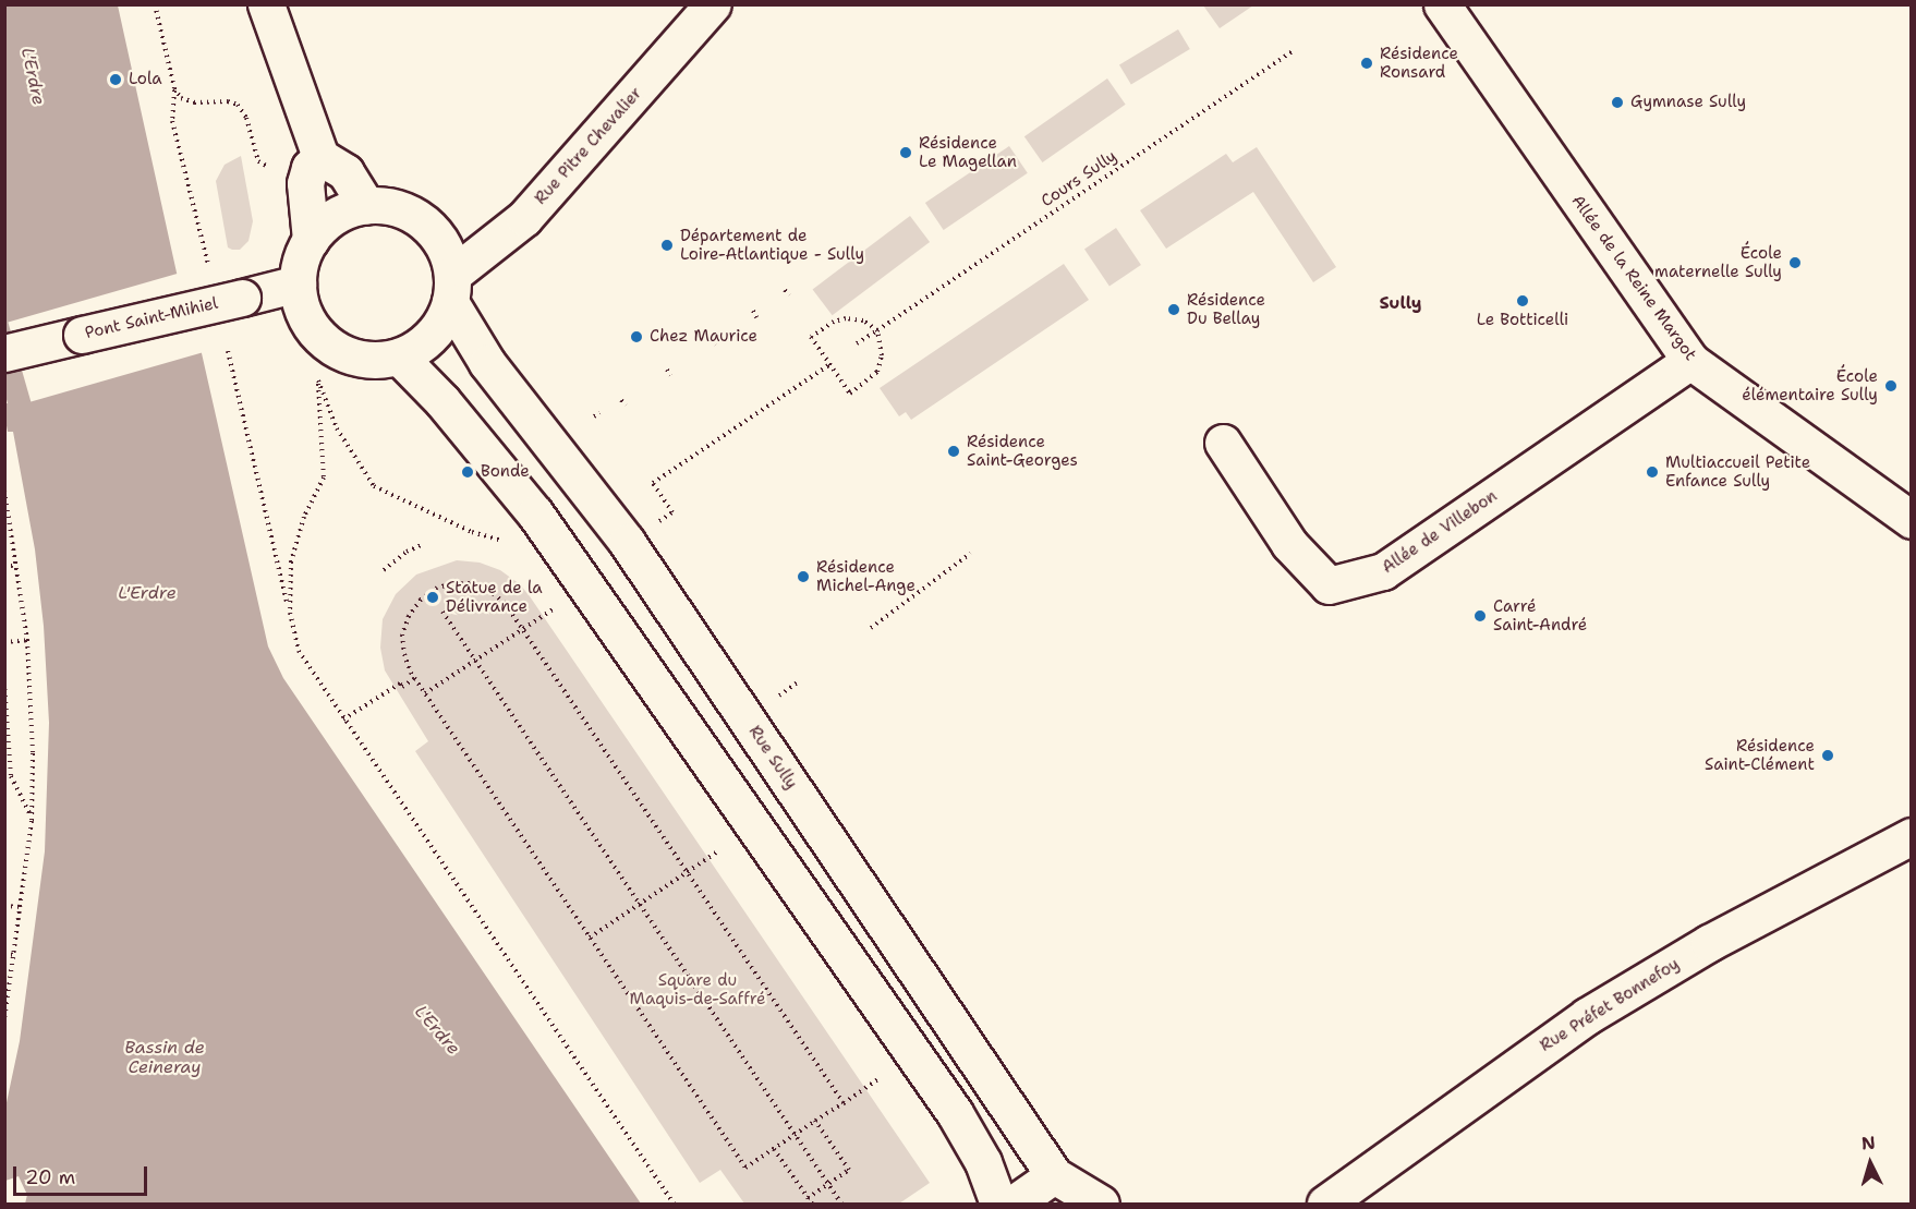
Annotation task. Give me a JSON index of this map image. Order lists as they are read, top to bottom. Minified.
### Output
{"streets":{"street":["Rue Pitre Chevalier","Allée de la Reine Margot","Pont Saint-Mihiel","Allée de Villebon","Rue Sully","Rue Préfet Bonnefoy"],"path":["Cours Sully"]},"crossings":[["Rue Pitre Chevalier","Pont Saint-Mihiel"],["Rue Pitre Chevalier","Rue Sully"],["Allée de la Reine Margot","Allée de Villebon"],["Pont Saint-Mihiel","Rue Sully"]],"districts":["Sully"],"water":["L'Erdre","Bassin de Ceineray"],"parks":["Square du Maquis-de-Saffré"],"places":["Résidence Ronsard","Lola","Gymnase Sully","Résidence Le Magellan","Département de Loire-Atlantique - Sully","École maternelle Sully","Le Botticelli","Résidence Du Bellay","Chez Maurice","École élémentaire Sully","Résidence Saint-Georges","Bonde","Multiaccueil Petite Enfance Sully","Résidence Michel-Ange","Statue de la Délivrance","Carré Saint-André","Résidence Saint-Clément"],"scale_bar":"20 m","north":"top"}
